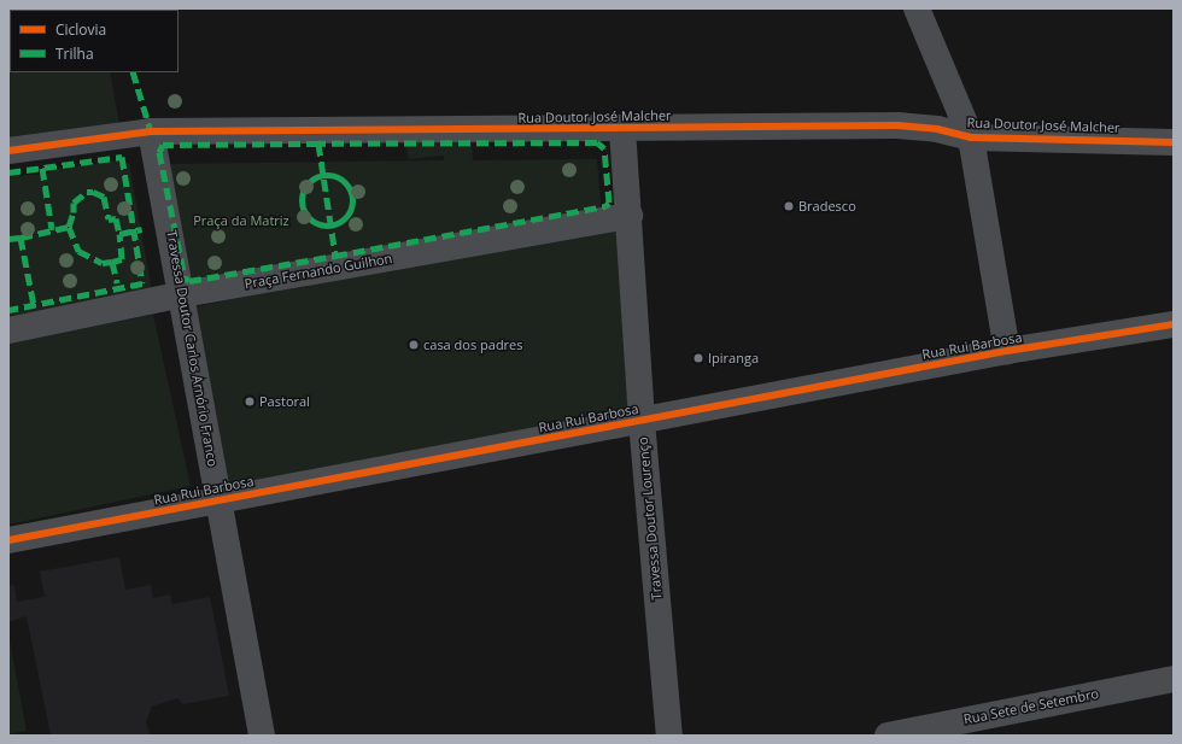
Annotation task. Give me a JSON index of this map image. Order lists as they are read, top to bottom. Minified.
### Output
{"streets":{"street":["Rua Doutor José Malcher","Praça Fernando Guilhon","Rua Rui Barbosa","Travessa Doutor Carlos Arnório Franco","Travessa Doutor Lourenço","Rua Sete de Setembro"]},"crossings":[["Rua Doutor José Malcher","Travessa Doutor Carlos Arnório Franco"],["Rua Doutor José Malcher","Travessa Doutor Lourenço"],["Praça Fernando Guilhon","Travessa Doutor Carlos Arnório Franco"],["Praça Fernando Guilhon","Travessa Doutor Lourenço"],["Rua Rui Barbosa","Travessa Doutor Carlos Arnório Franco"],["Rua Rui Barbosa","Travessa Doutor Lourenço"]],"parks":["Praça da Matriz"],"places":["Bradesco","casa dos padres","Ipiranga","Pastoral"],"legend":["Ciclovia","Trilha"]}
